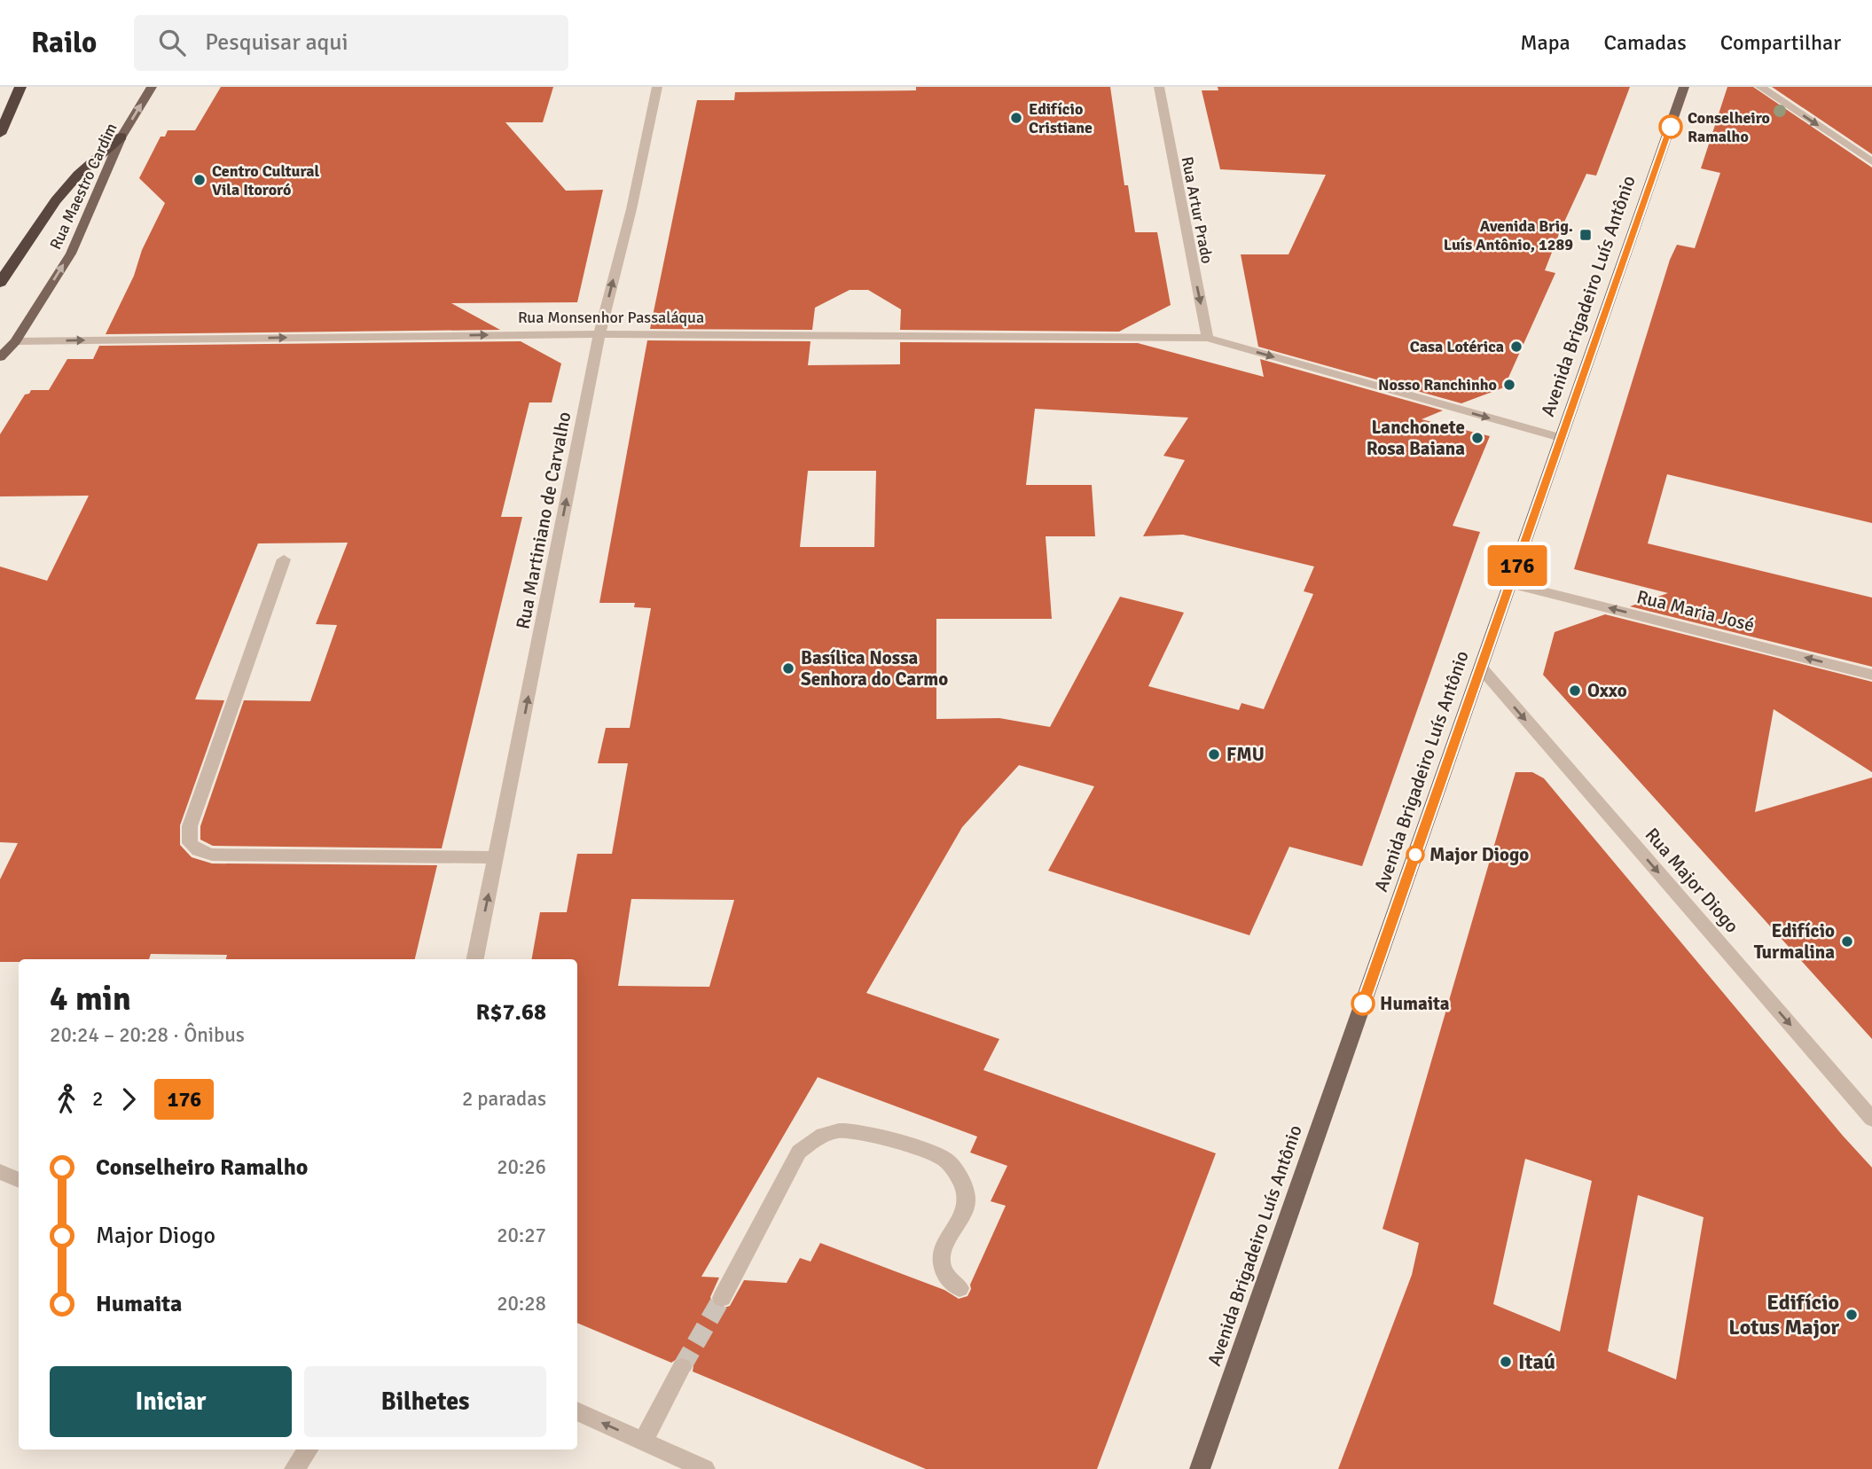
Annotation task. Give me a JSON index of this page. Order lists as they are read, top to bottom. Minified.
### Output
{"streets":{"main road":["Rua Maestro Cardim","Avenida Brigadeiro Luís Antônio"],"street":["Rua Artur Prado","Rua Monsenhor Passaláqua","Rua Martiniano de Carvalho","Rua Maria José","Rua Major Diogo"]},"crossings":[["Rua Maestro Cardim","Rua Monsenhor Passaláqua"],["Rua Artur Prado","Rua Monsenhor Passaláqua"],["Avenida Brigadeiro Luís Antônio","Rua Monsenhor Passaláqua"],["Avenida Brigadeiro Luís Antônio","Rua Maria José"],["Avenida Brigadeiro Luís Antônio","Rua Major Diogo"],["Rua Monsenhor Passaláqua","Rua Martiniano de Carvalho"]],"one_way":["Rua Maestro Cardim","Rua Artur Prado","Rua Monsenhor Passaláqua","Rua Martiniano de Carvalho","Rua Maria José","Rua Major Diogo"],"places":{"other":["Edifício Cristiane","Conselheiro Ramalho","Centro Cultural Vila Itororó","Casa Lotérica","Nosso Ranchinho","Lanchonete Rosa Baiana","Basílica Nossa Senhora do Carmo","Oxxo","FMU","Major Diogo","Edifício Turmalina","Humaita","Edifício Lotus Major","Itaú"],"transit":["Avenida Brig. Luís Antônio, 1289"]},"lines":["bus line 176"],"page":{"header":"Railo","search":"Pesquisar aqui","nav":["Mapa","Camadas","Compartilhar"],"on_map":"176","heading":["4 min","20:24 – 20:28 · Ônibus","R$7.68"],"legs":["2","176","2 paradas"],"list":[{"name":"Conselheiro Ramalho","value":"20:26"},{"name":"Major Diogo","value":"20:27"},{"name":"Humaita","value":"20:28"}],"buttons":["Iniciar","Bilhetes"]}}
